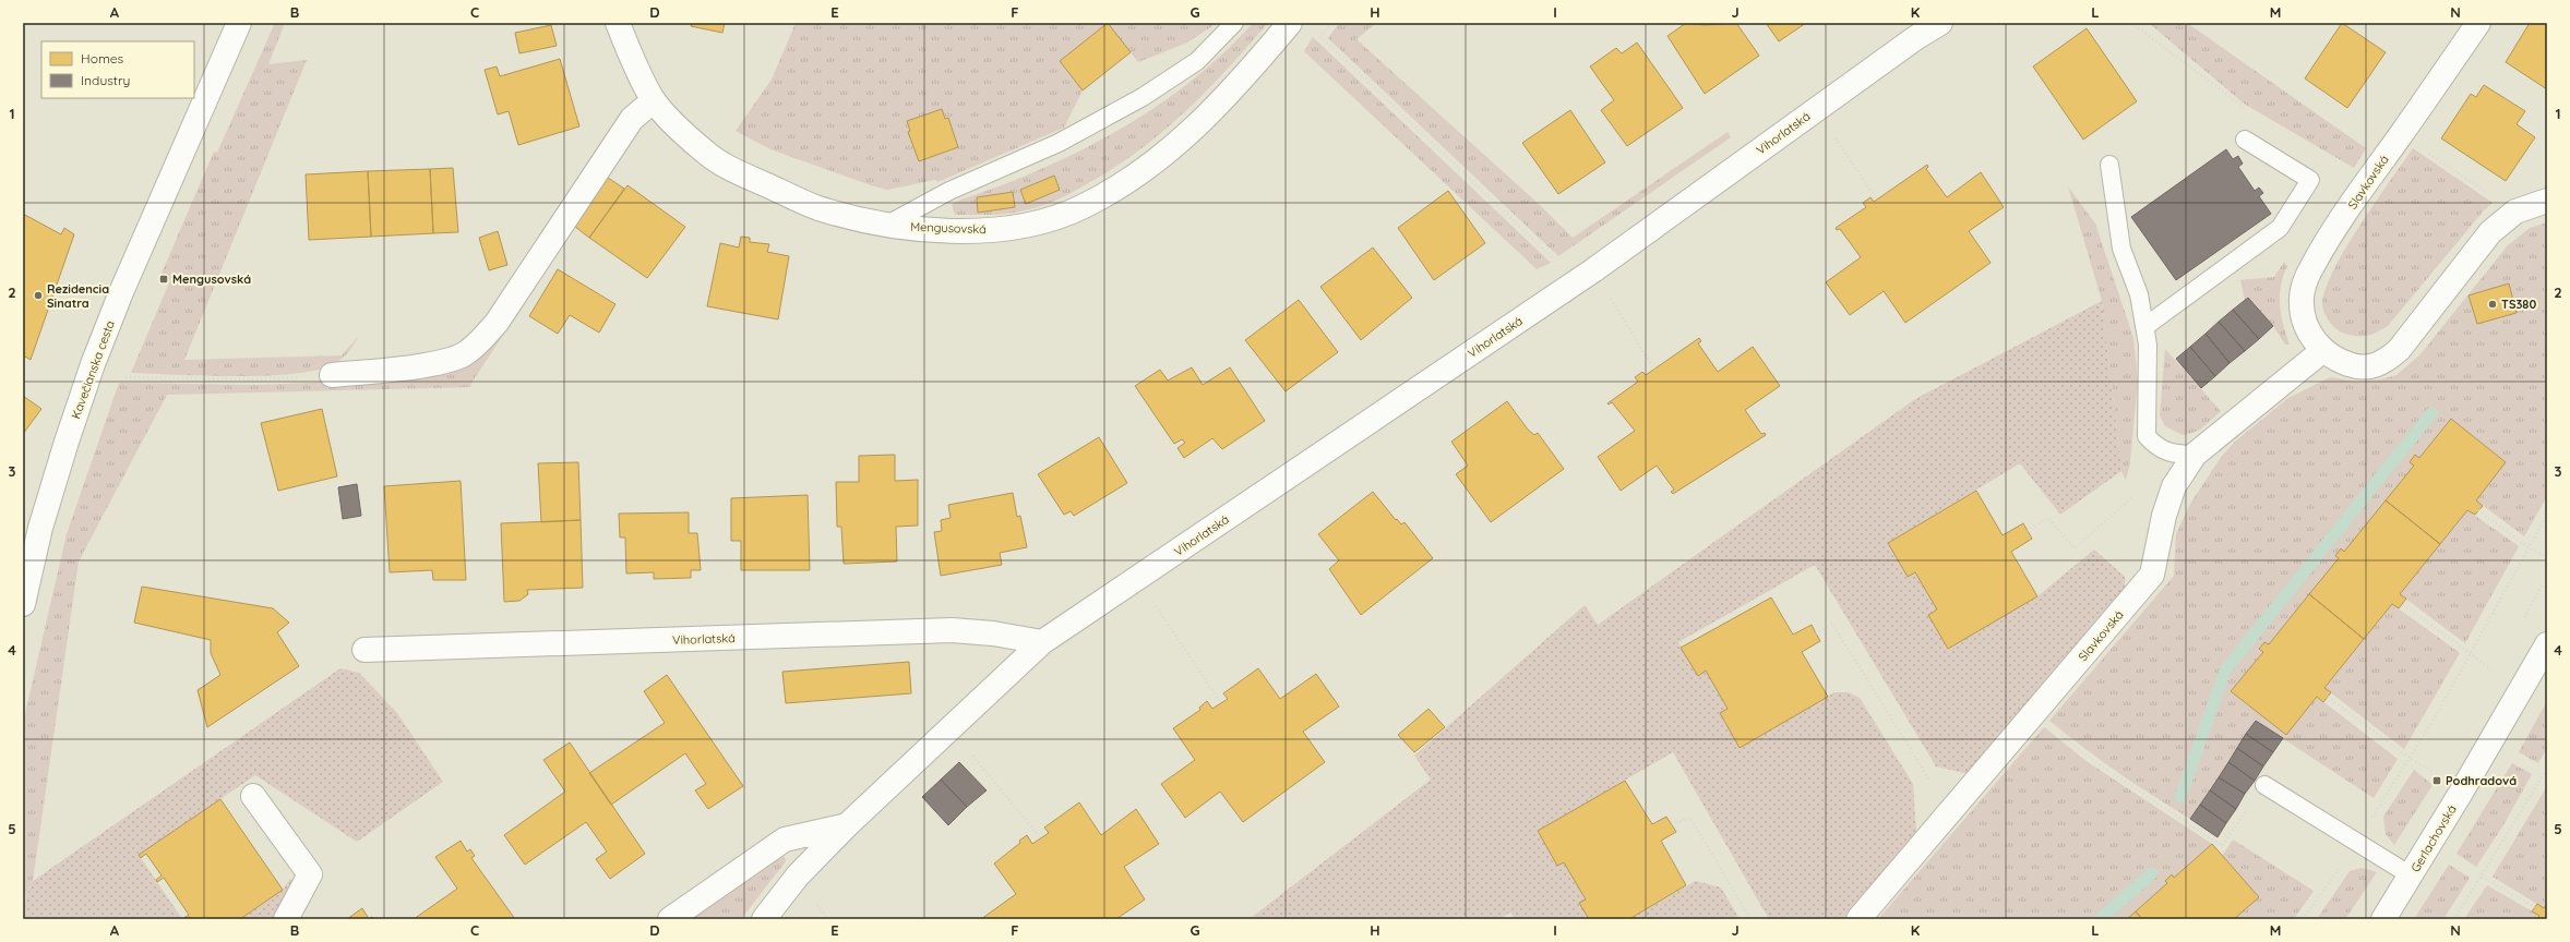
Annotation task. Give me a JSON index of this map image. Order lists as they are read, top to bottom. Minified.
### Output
{"streets":{"street":["Vihorlatská","Slavkovská","Mengusovská","Kavečianska cesta","Gerlachovská"]},"places":{"transit":["Mengusovská","Podhradová"],"other":["Rezidencia Sinatra","TS380"]},"legend":["Homes","Industry"],"grid":{"columns":["A","B","C","D","E","F","G","H","I","J","K","L","M","N"],"rows":["1","2","3","4","5"]}}
